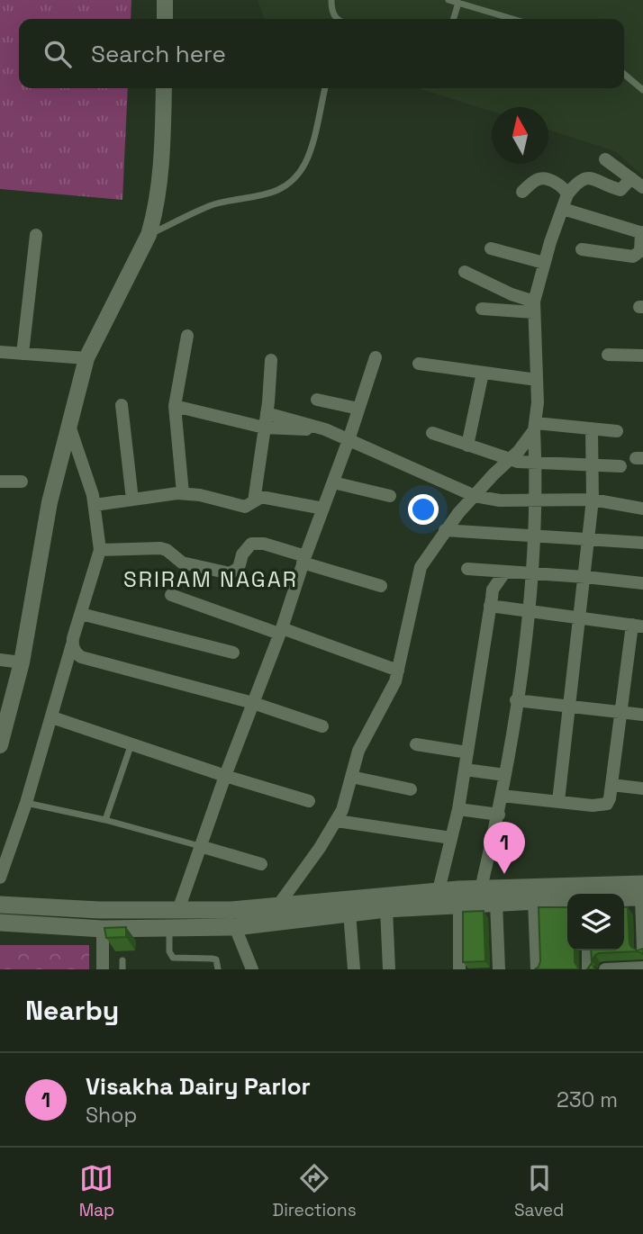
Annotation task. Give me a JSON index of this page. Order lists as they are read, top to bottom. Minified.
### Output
{"districts":["SRIRAM NAGAR"],"north":"top","page":{"search":"Search here","pins":"1","heading":"Nearby","list":[{"mark":"1","name":"Visakha Dairy Parlor","note":"Shop","value":"230 m"}],"nav":["Map","Directions","Saved"]}}
